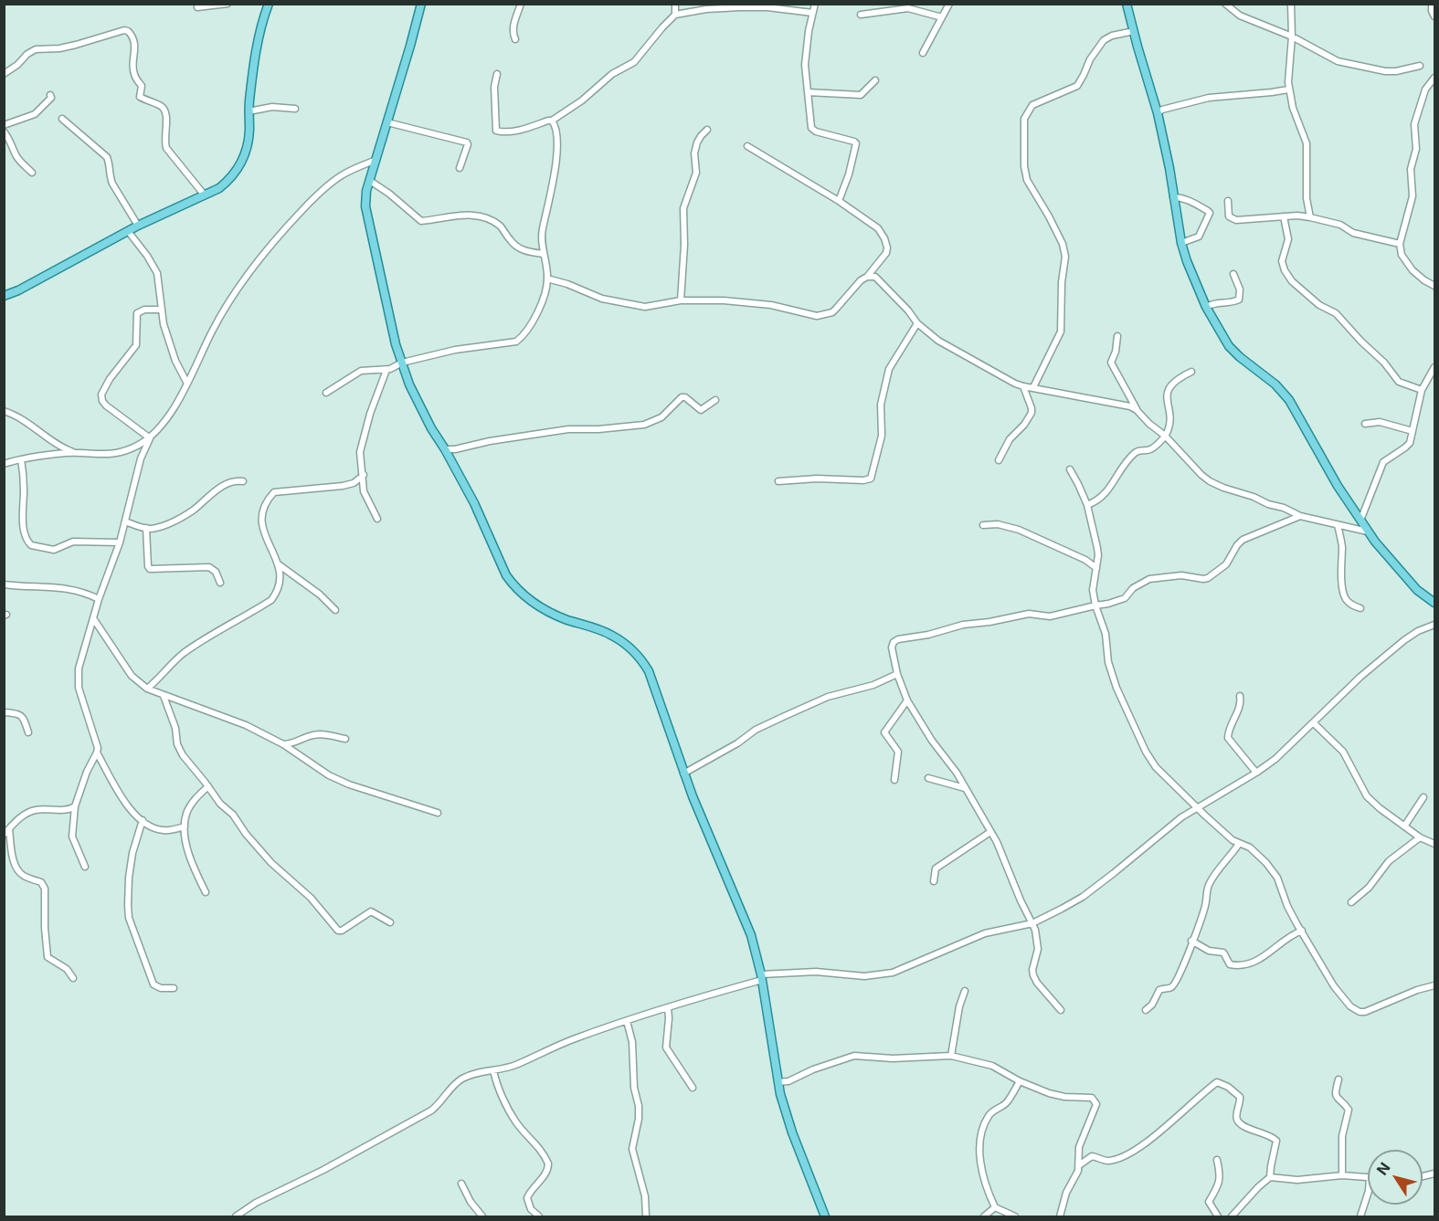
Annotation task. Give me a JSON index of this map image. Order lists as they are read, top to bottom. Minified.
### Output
{"north":"top left"}
